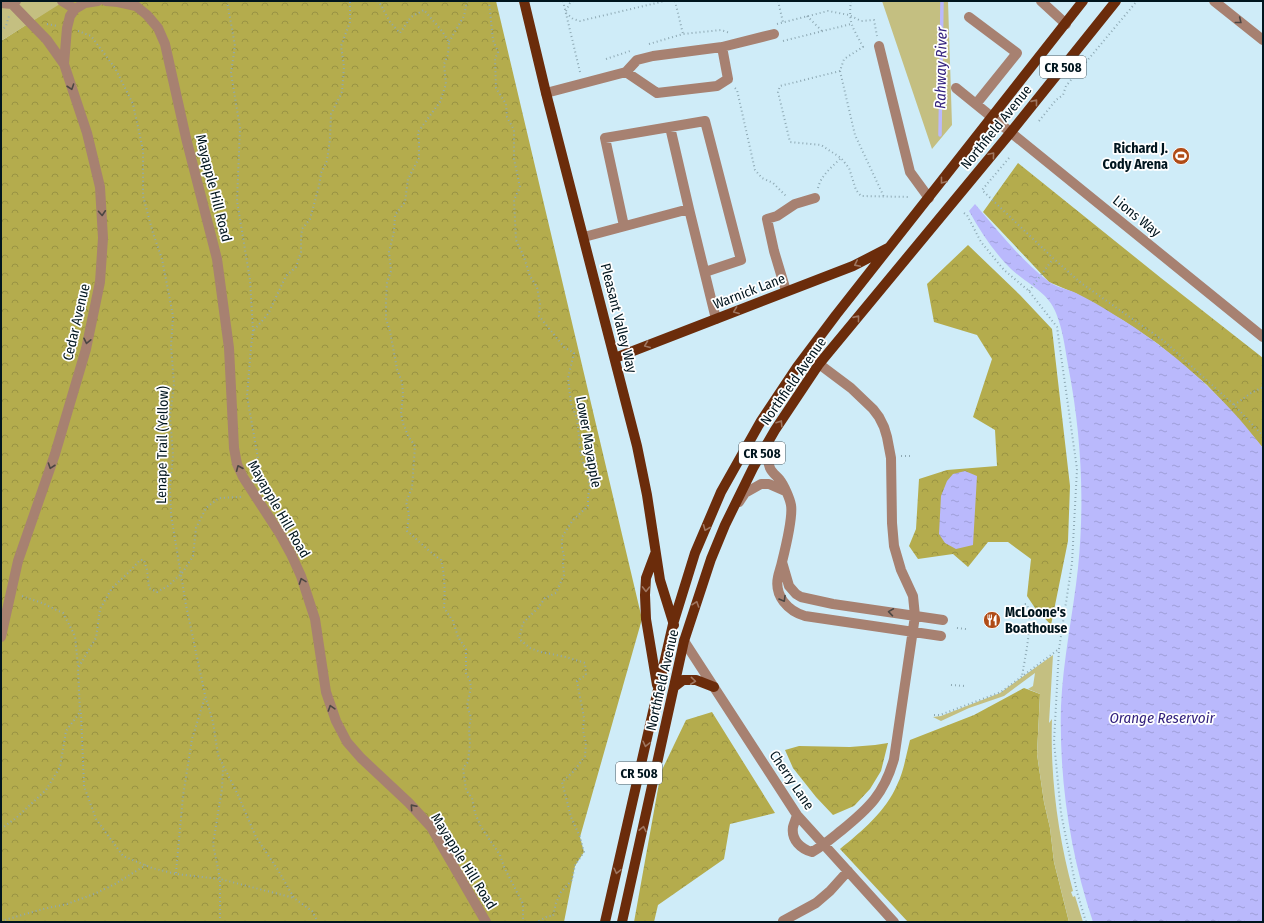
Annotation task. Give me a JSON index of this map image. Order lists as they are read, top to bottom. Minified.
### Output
{"streets":{"main road":["CR 508","Northfield Avenue","Warnick Lane","Pleasant Valley Way"],"street":["Mayapple Hill Road","Lions Way","Cedar Avenue","Cherry Lane"],"path":["Lower Mayapple","Lenape Trail (Yellow)"]},"crossings":[["Northfield Avenue","Lions Way"],["Northfield Avenue","Warnick Lane"],["Northfield Avenue","Pleasant Valley Way"],["Northfield Avenue","Cherry Lane"],["Warnick Lane","Pleasant Valley Way"],["Pleasant Valley Way","Cherry Lane"],["Cedar Avenue","Lenape Trail (Yellow)"]],"one_way":["Mayapple Hill Road","Warnick Lane","Cedar Avenue"],"water":["Rahway River","Orange Reservoir"],"places":{"sports":["Richard J. Cody Arena"],"restaurant":["McLoone's Boathouse"]}}
